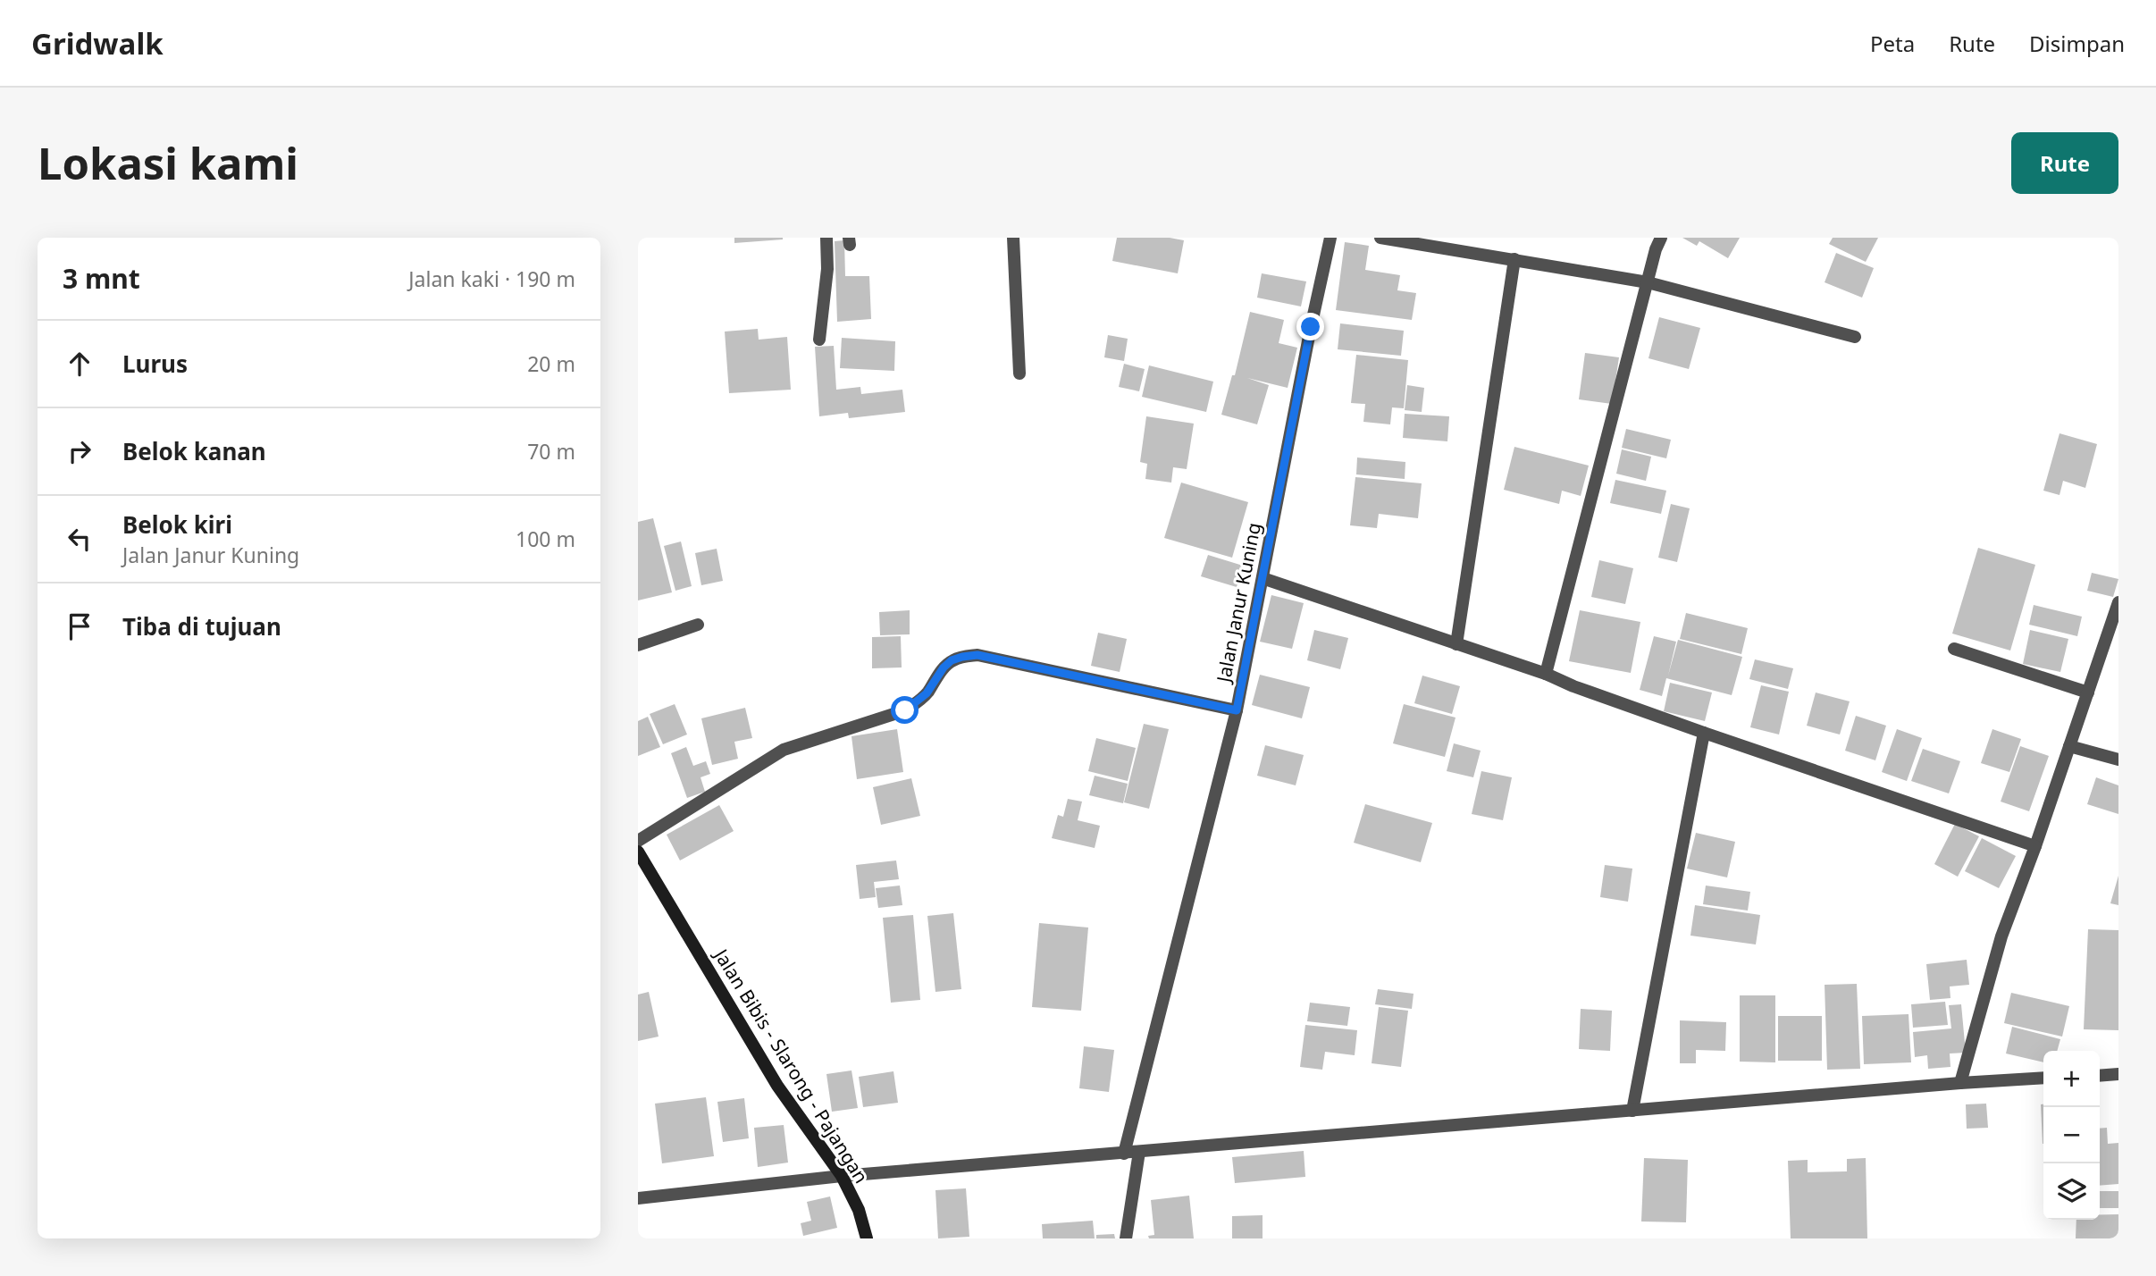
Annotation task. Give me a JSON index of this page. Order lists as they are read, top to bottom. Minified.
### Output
{"streets":{"main road":["Jalan Bibis - Slarong - Pajangan"],"street":["Jalan Janur Kuning"]},"page":{"header":"Gridwalk","nav":["Peta","Rute","Disimpan"],"buttons":"Rute","title":"Lokasi kami","heading":["3 mnt","Jalan kaki · 190 m"],"list":[["Lurus","20 m"],["Belok kanan","70 m"],["Belok kiri","Jalan Janur Kuning","100 m"],"Tiba di tujuan"],"map_buttons":["+","−"]}}
